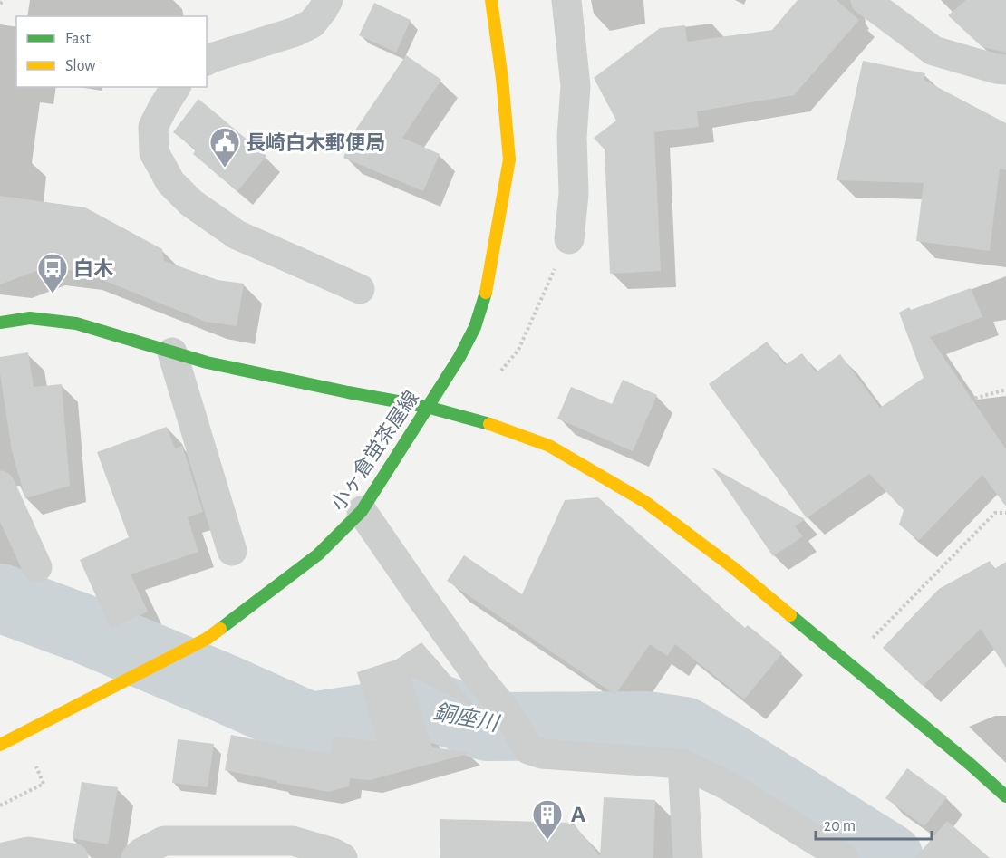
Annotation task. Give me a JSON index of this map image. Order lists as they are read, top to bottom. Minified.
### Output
{"streets":{"street":["小ヶ倉蛍茶屋線"]},"water":["銅座川"],"places":{"public building":["長崎白木郵便局"],"bus stop":["白木"],"building":["Ａ"]},"legend":["Fast","Slow"],"scale_bar":"20 m"}
